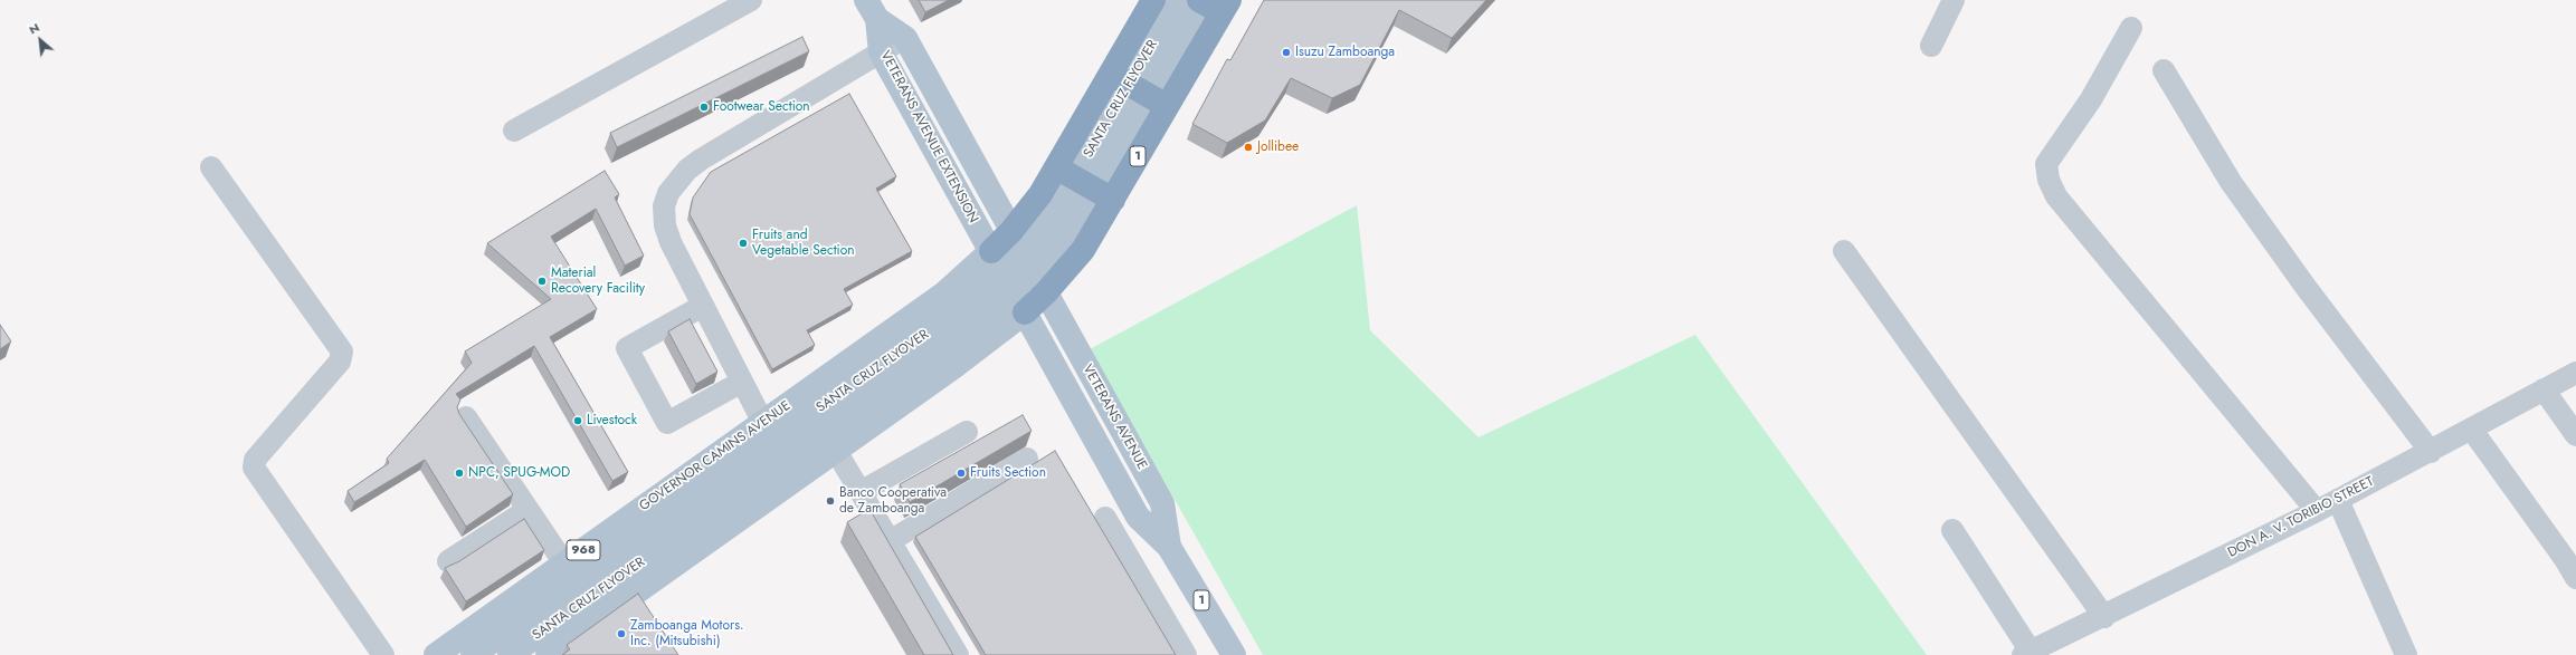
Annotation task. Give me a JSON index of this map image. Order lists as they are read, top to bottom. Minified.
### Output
{"streets":{"highway":["1"],"main road":["SANTA CRUZ FLYOVER","VETERANS AVENUE EXTENSION","VETERANS AVENUE","GOVERNOR CAMINS AVENUE","968"],"street":["DON A. V. TORIBIO STREET"]},"crossings":[["SANTA CRUZ FLYOVER","1"],["VETERANS AVENUE EXTENSION","1"],["VETERANS AVENUE EXTENSION","GOVERNOR CAMINS AVENUE"],["1","VETERANS AVENUE"],["1","GOVERNOR CAMINS AVENUE"]],"places":["Isuzu Zamboanga","Footwear Section","Jollibee","Fruits and Vegetable Section","Material Recovery Facility","Livestock","NPC, SPUG-MOD","Fruits Section","Banco Cooperativa de Zamboanga","Zamboanga Motors. Inc. (Mitsubishi)"],"north":"top left"}
